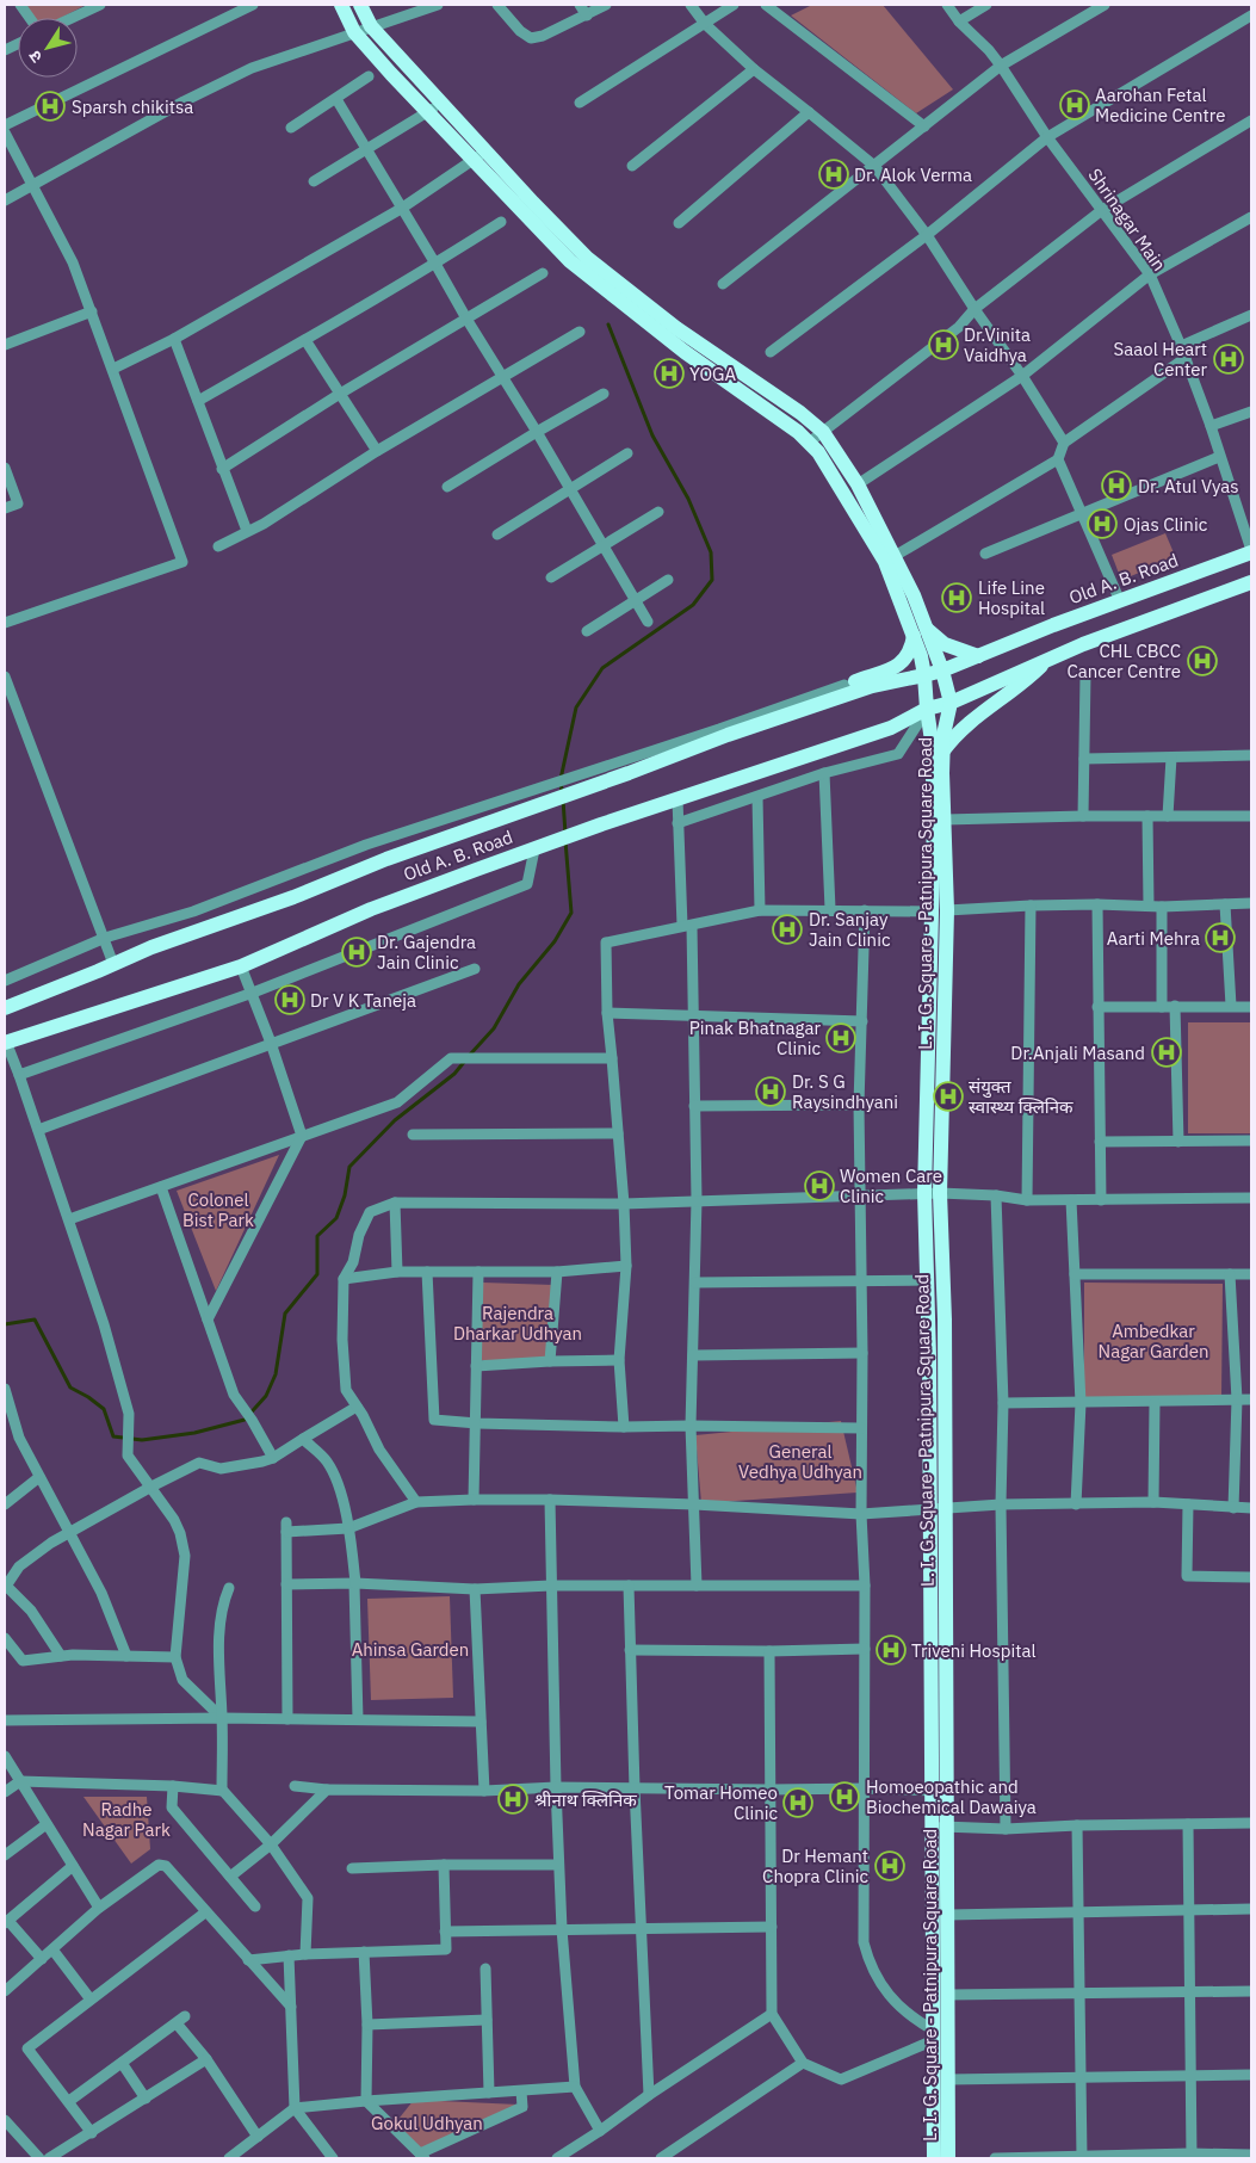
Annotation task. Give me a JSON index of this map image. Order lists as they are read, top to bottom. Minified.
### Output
{"streets":{"main road":["Old A. B. Road","L. I. G. Square - Patnipura Square Road"],"street":["Shrinagar Main"]},"crossings":[["Shrinagar Main","Old A. B. Road"],["Old A. B. Road","L. I. G. Square - Patnipura Square Road"]],"parks":["Colonel Bist Park","Rajendra Dharkar Udhyan","Ambedkar Nagar Garden","General Vedhya Udhyan","Ahinsa Garden","Radhe Nagar Park","Gokul Udhyan"],"places":{"hospital":["Aarohan Fetal Medicine Centre","Sparsh chikitsa","Dr. Alok Verma","Dr.Vinita Vaidhya","Saaol Heart Center","YOGA","Dr. Atul Vyas","Ojas Clinic","Life Line Hospital","CHL CBCC Cancer Centre","Dr. Sanjay Jain Clinic","Aarti Mehra","Dr. Gajendra Jain Clinic","Dr V K Taneja","Pinak Bhatnagar Clinic","Dr.Anjali Masand","Dr. S G Raysindhyani","संयुक्त स्वास्थ्य क्लिनिक","Women Care Clinic","Triveni Hospital","Homoeopathic and Biochemical Dawaiya","श्रीनाथ क्लिनिक","Tomar Homeo Clinic","Dr Hemant Chopra Clinic"]},"north":"bottom left"}
